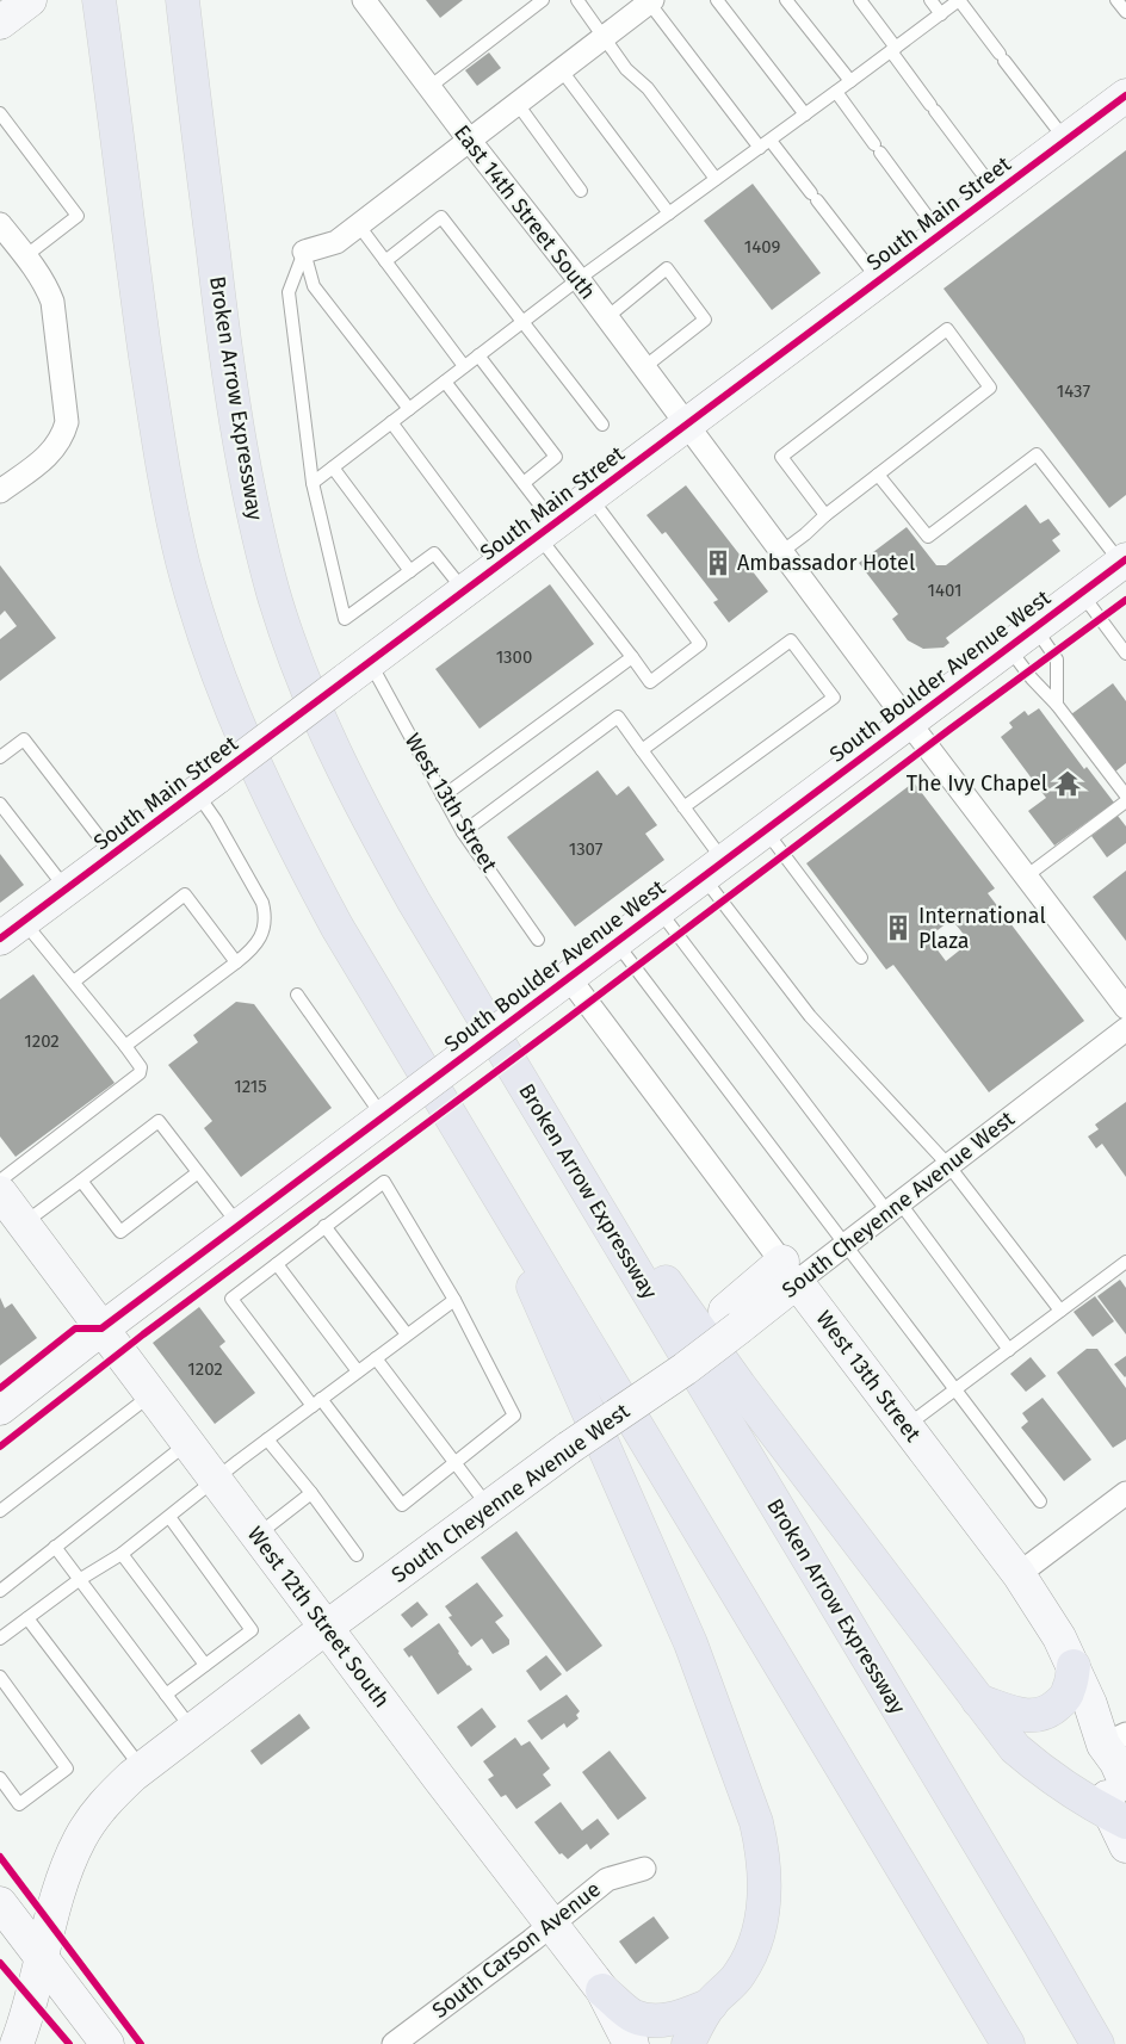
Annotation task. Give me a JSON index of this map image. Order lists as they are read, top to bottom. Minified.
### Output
{"streets":{"highway":["Broken Arrow Expressway"],"street":["East 14th Street South","South Main Street","South Boulder Avenue West","West 13th Street","South Cheyenne Avenue West","West 12th Street South","South Carson Avenue"]},"crossings":[["East 14th Street South","South Main Street"],["East 14th Street South","South Boulder Avenue West"],["South Main Street","West 13th Street"],["South Boulder Avenue West","West 13th Street"],["South Boulder Avenue West","West 12th Street South"],["West 13th Street","South Cheyenne Avenue West"],["South Cheyenne Avenue West","West 12th Street South"],["West 12th Street South","South Carson Avenue"]],"places":{"building":["Ambassador Hotel","International Plaza"],"temple":["The Ivy Chapel"]},"house_numbers":["1409","1437","1401","1300","1307","1202","1215","1202"]}
